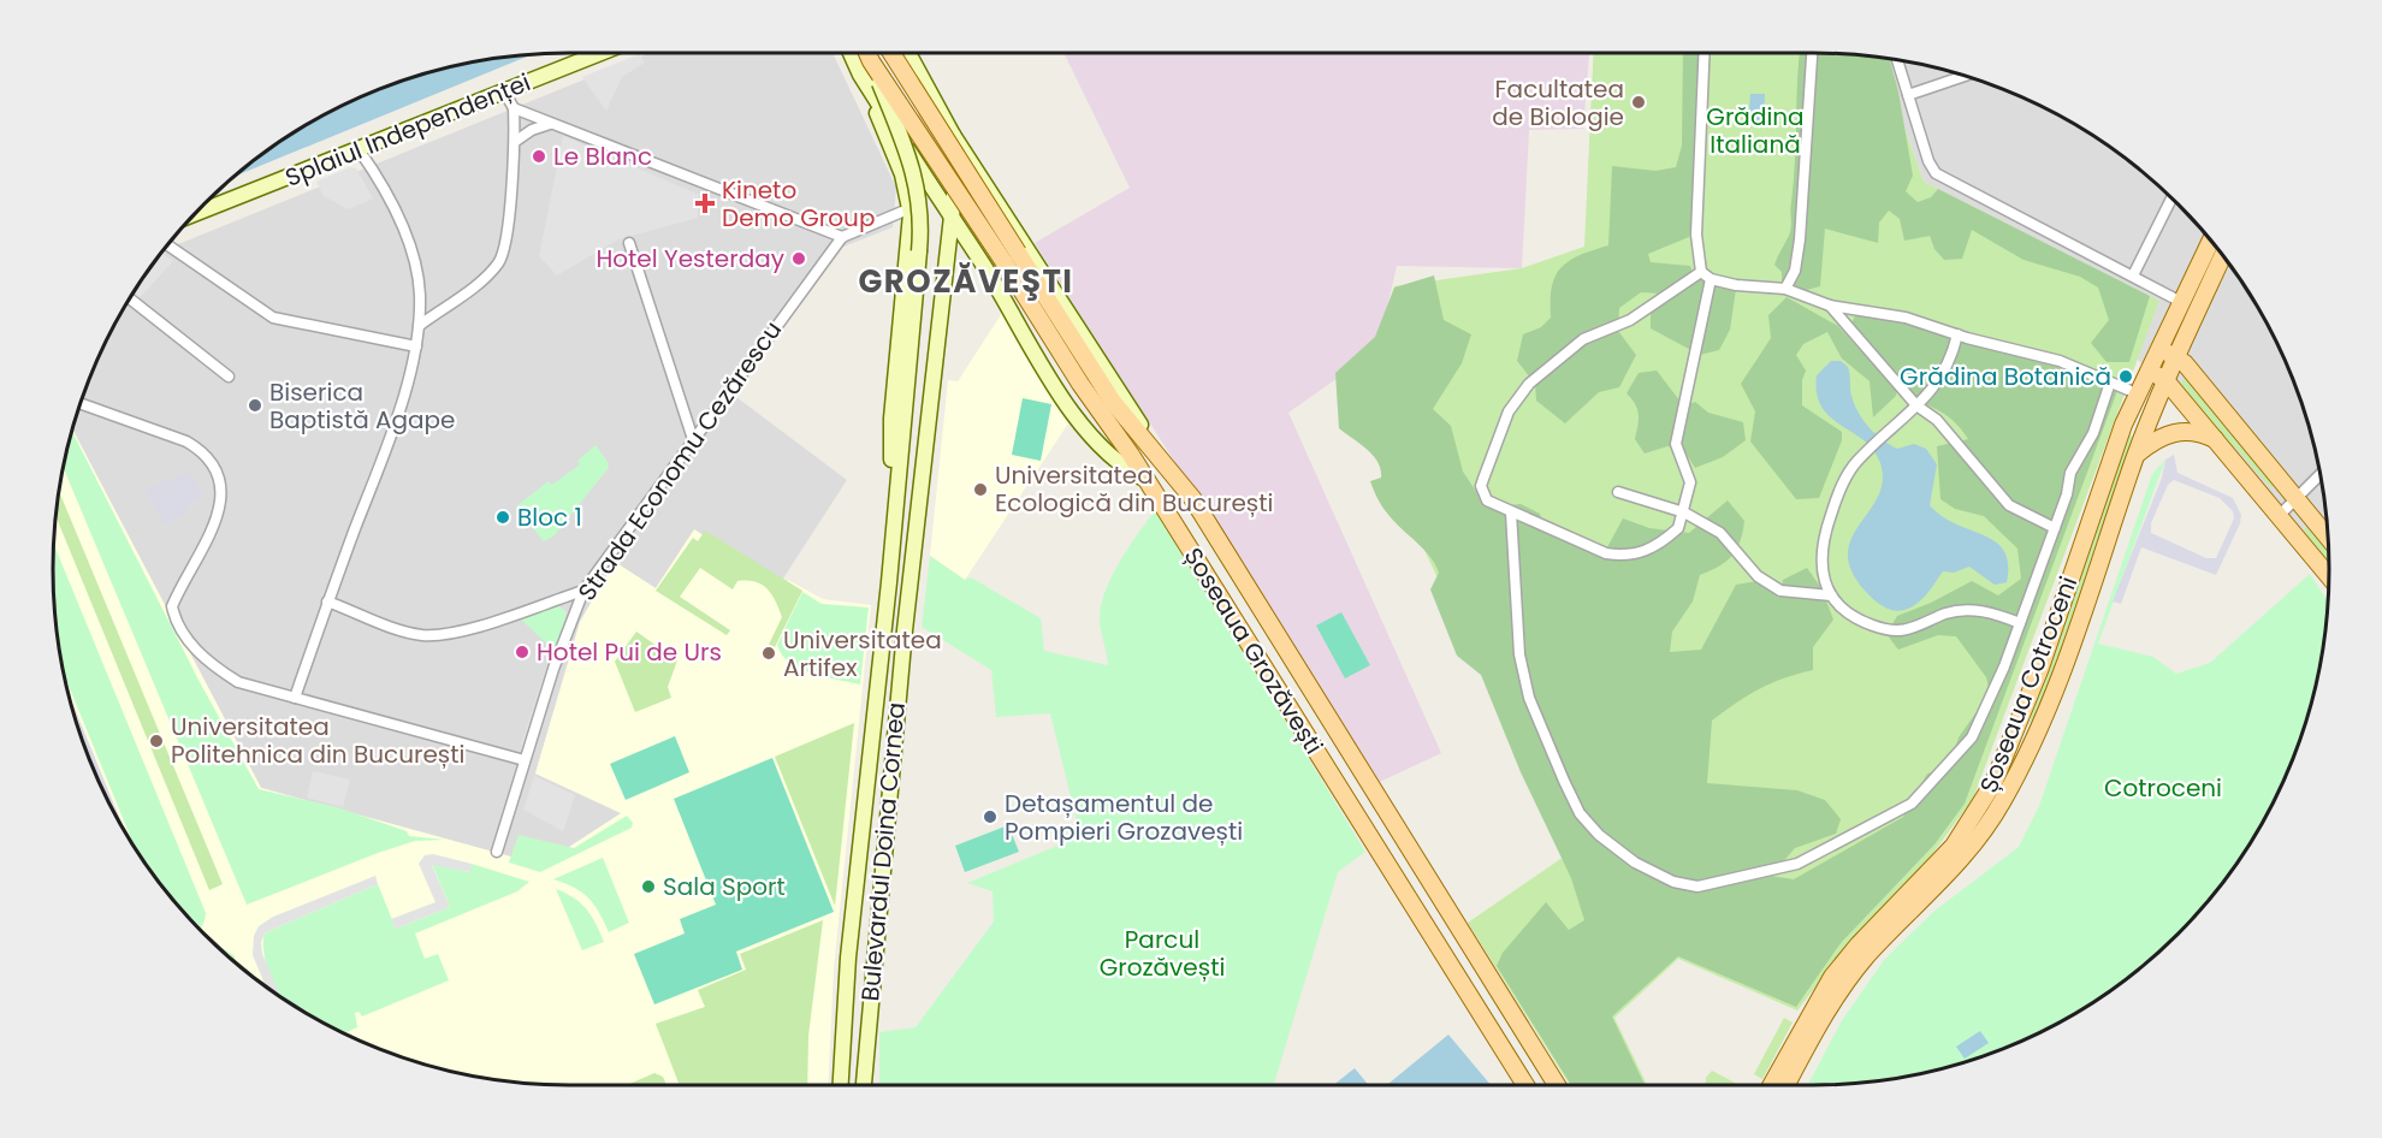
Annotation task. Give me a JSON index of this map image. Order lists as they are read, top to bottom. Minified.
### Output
{"streets":{"main road":["Splaiul Independenței","Șoseaua Grozăvești","Șoseaua Cotroceni","Bulevardul Doina Cornea"],"street":["Strada Economu Cezărescu"]},"crossings":[["Șoseaua Grozăvești","Bulevardul Doina Cornea"]],"districts":["GROZĂVEŞTI"],"parks":["Grădina Italiană","Cotroceni","Parcul Grozăvești"],"places":{"other":["Facultatea de Biologie","Le Blanc","Hotel Yesterday","Grădina Botanică","Biserica Baptistă Agape","Universitatea Ecologică din București","Bloc 1","Hotel Pui de Urs","Universitatea Artifex","Universitatea Politehnica din București","Detașamentul de Pompieri Grozavești","Sala Sport"],"health":["Kineto Demo Group"]}}
